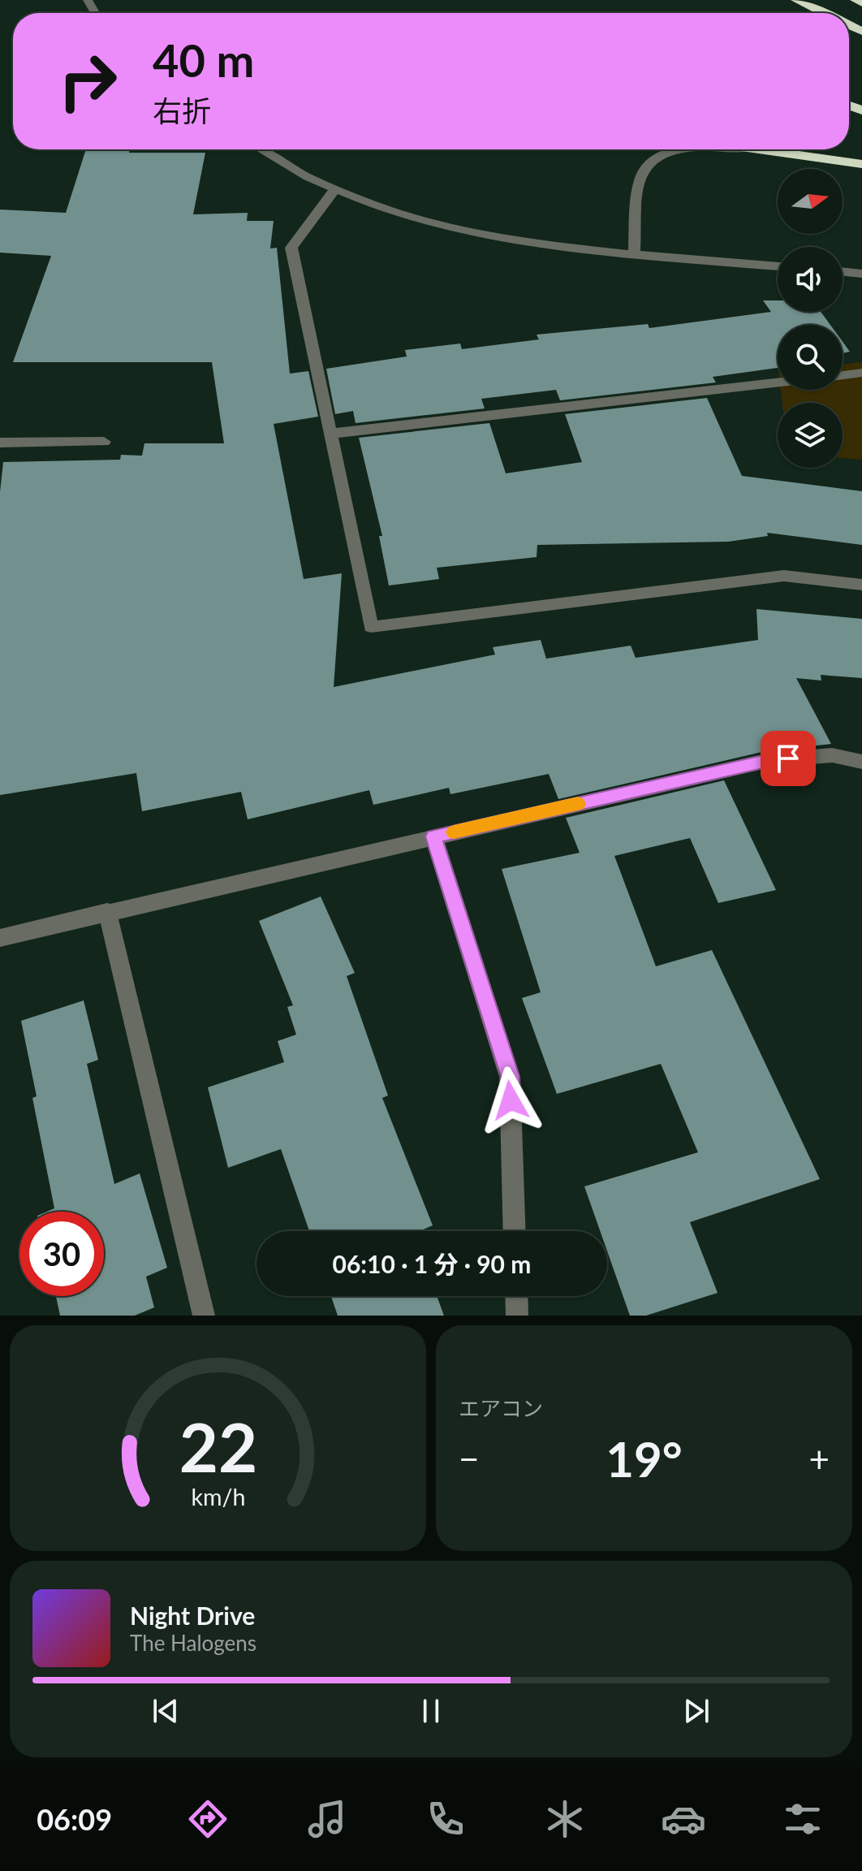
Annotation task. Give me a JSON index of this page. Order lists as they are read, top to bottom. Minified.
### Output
{"north":"right","page":{"turn":["40 m","右折"],"limit":"30","trip":"06:10 · 1 分 · 90 m","tile":"エアコン","heat":["−","19°","+"],"song":["Night Drive","The Halogens"],"tabs":"06:09","gauge":["22","km/h"]}}
